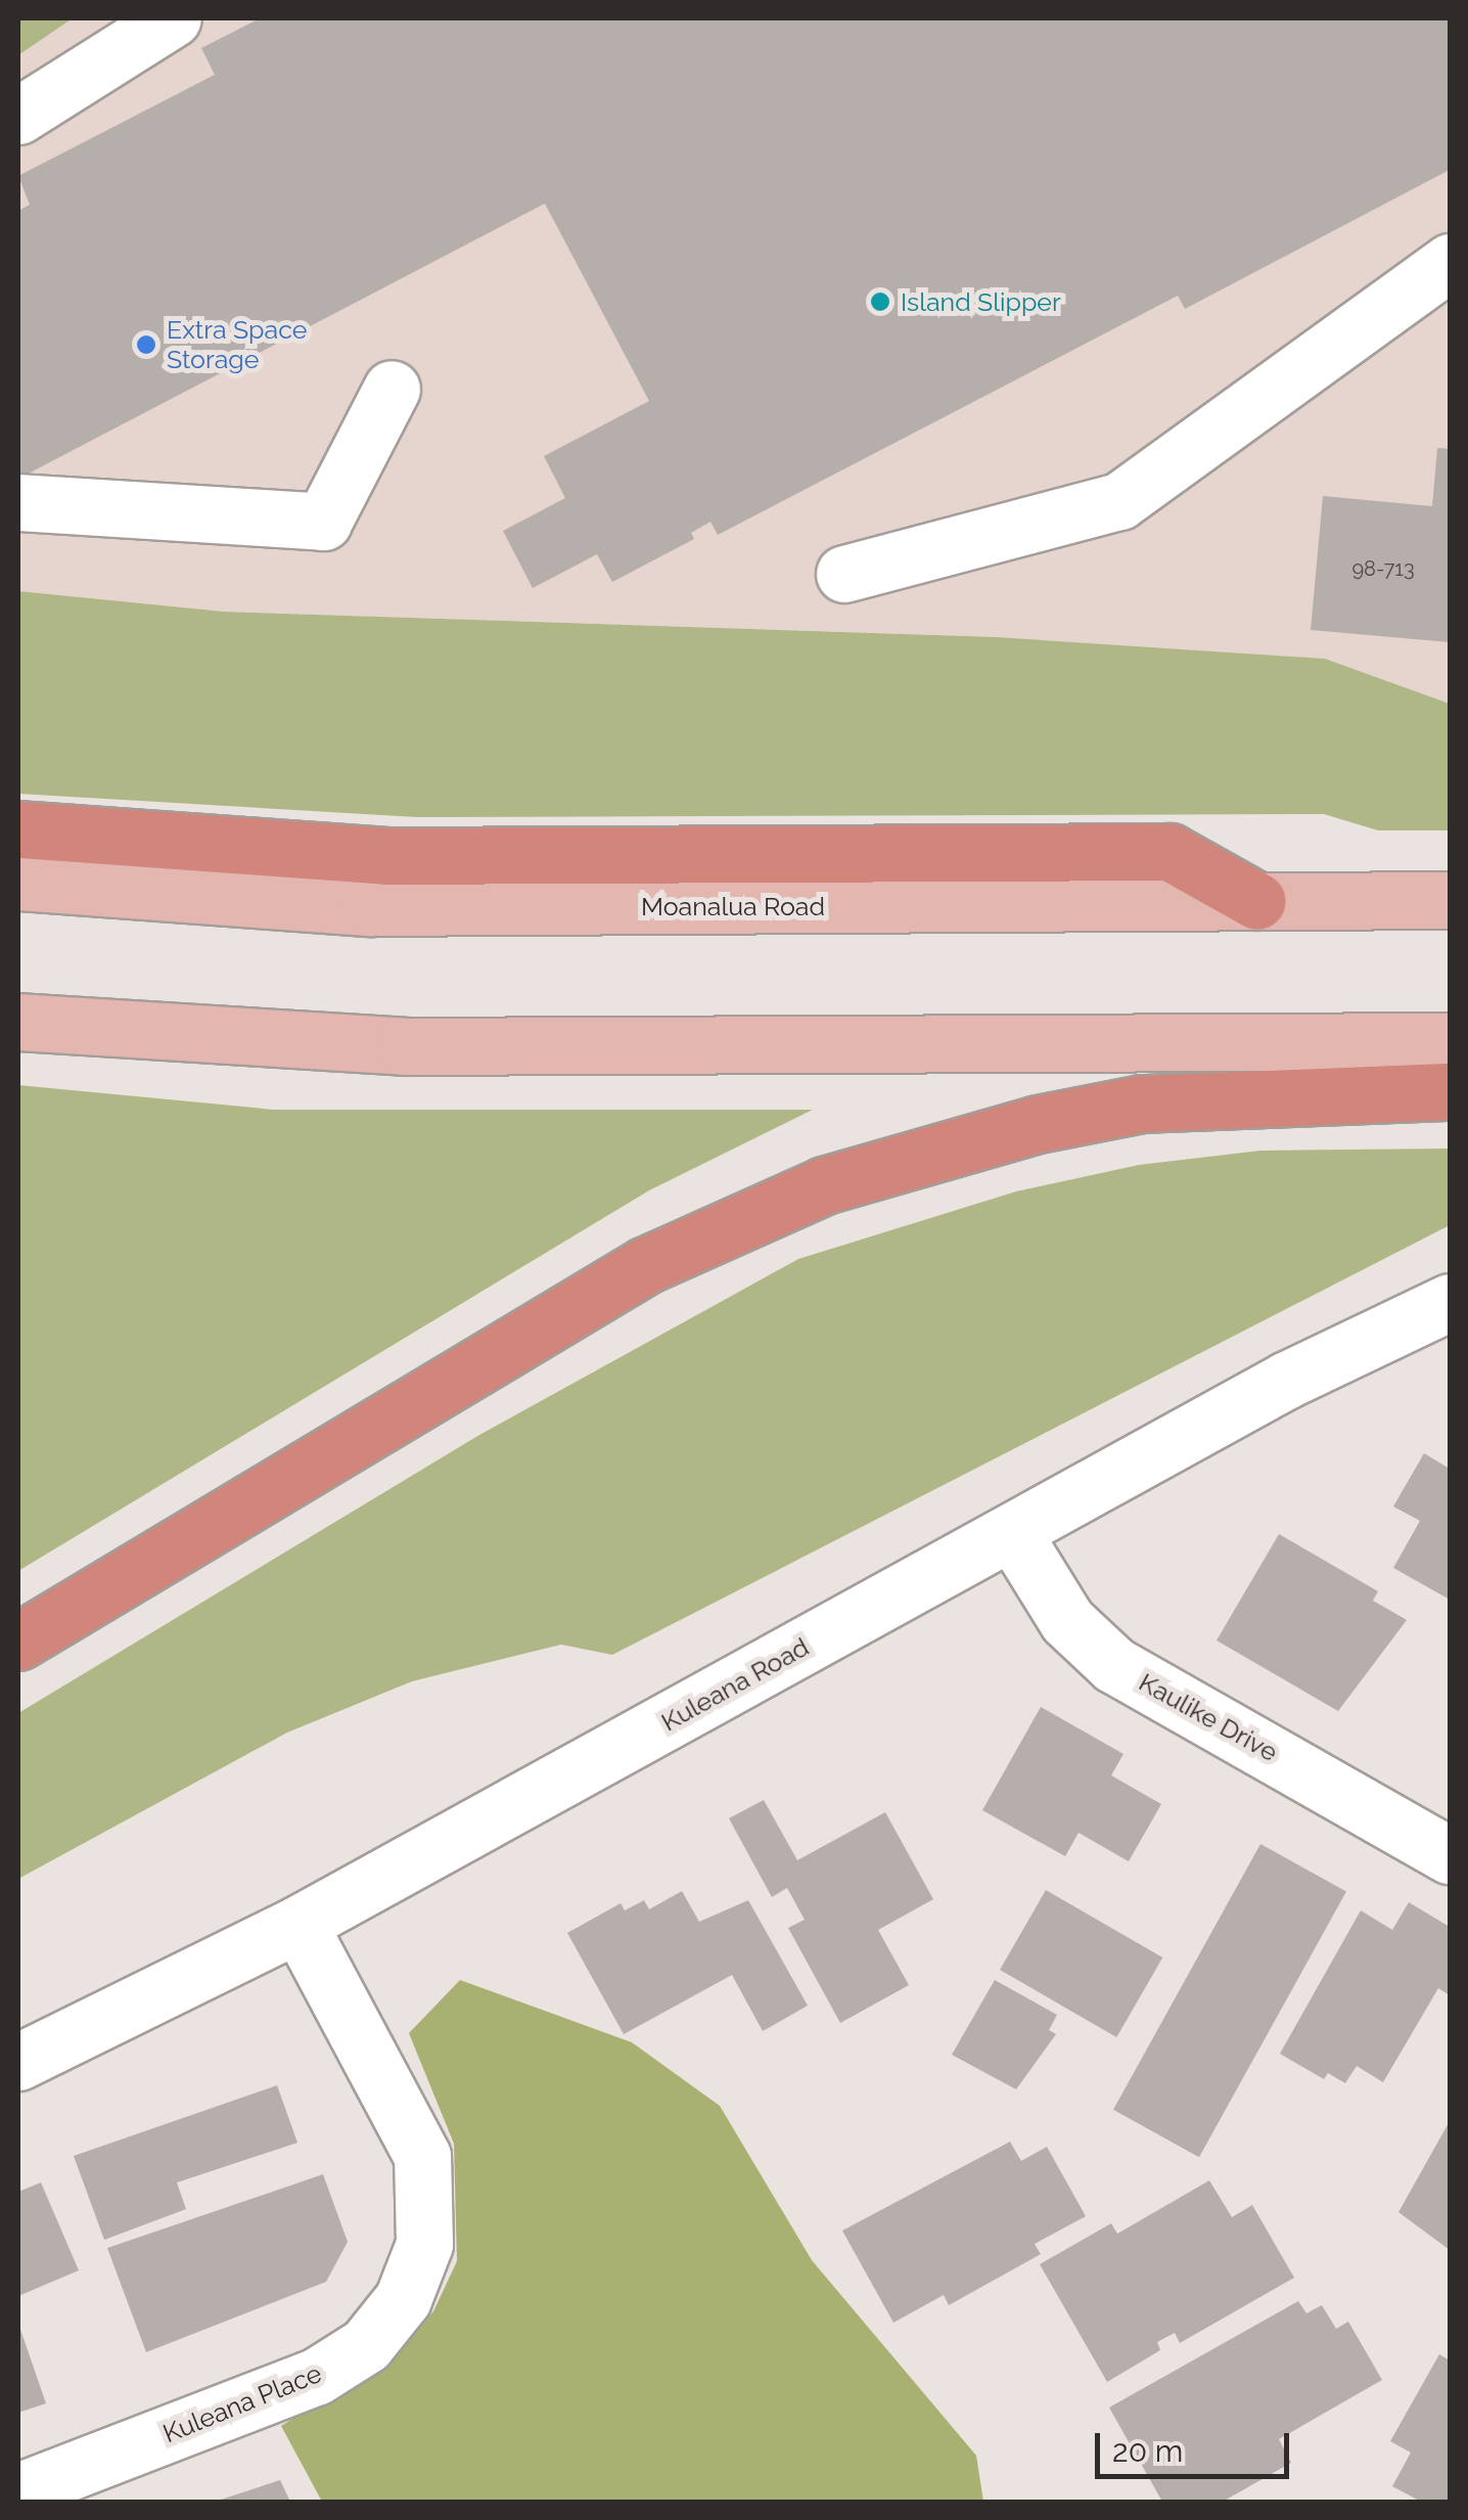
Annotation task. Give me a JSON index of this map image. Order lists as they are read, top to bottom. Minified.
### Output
{"streets":{"main road":["Moanalua Road"],"street":["Kuleana Road","Kaulike Drive","Kuleana Place"]},"crossings":[["Kuleana Road","Kaulike Drive"],["Kuleana Road","Kuleana Place"]],"places":["Island Slipper","Extra Space Storage"],"house_numbers":["98-713"],"scale_bar":"20 m"}
